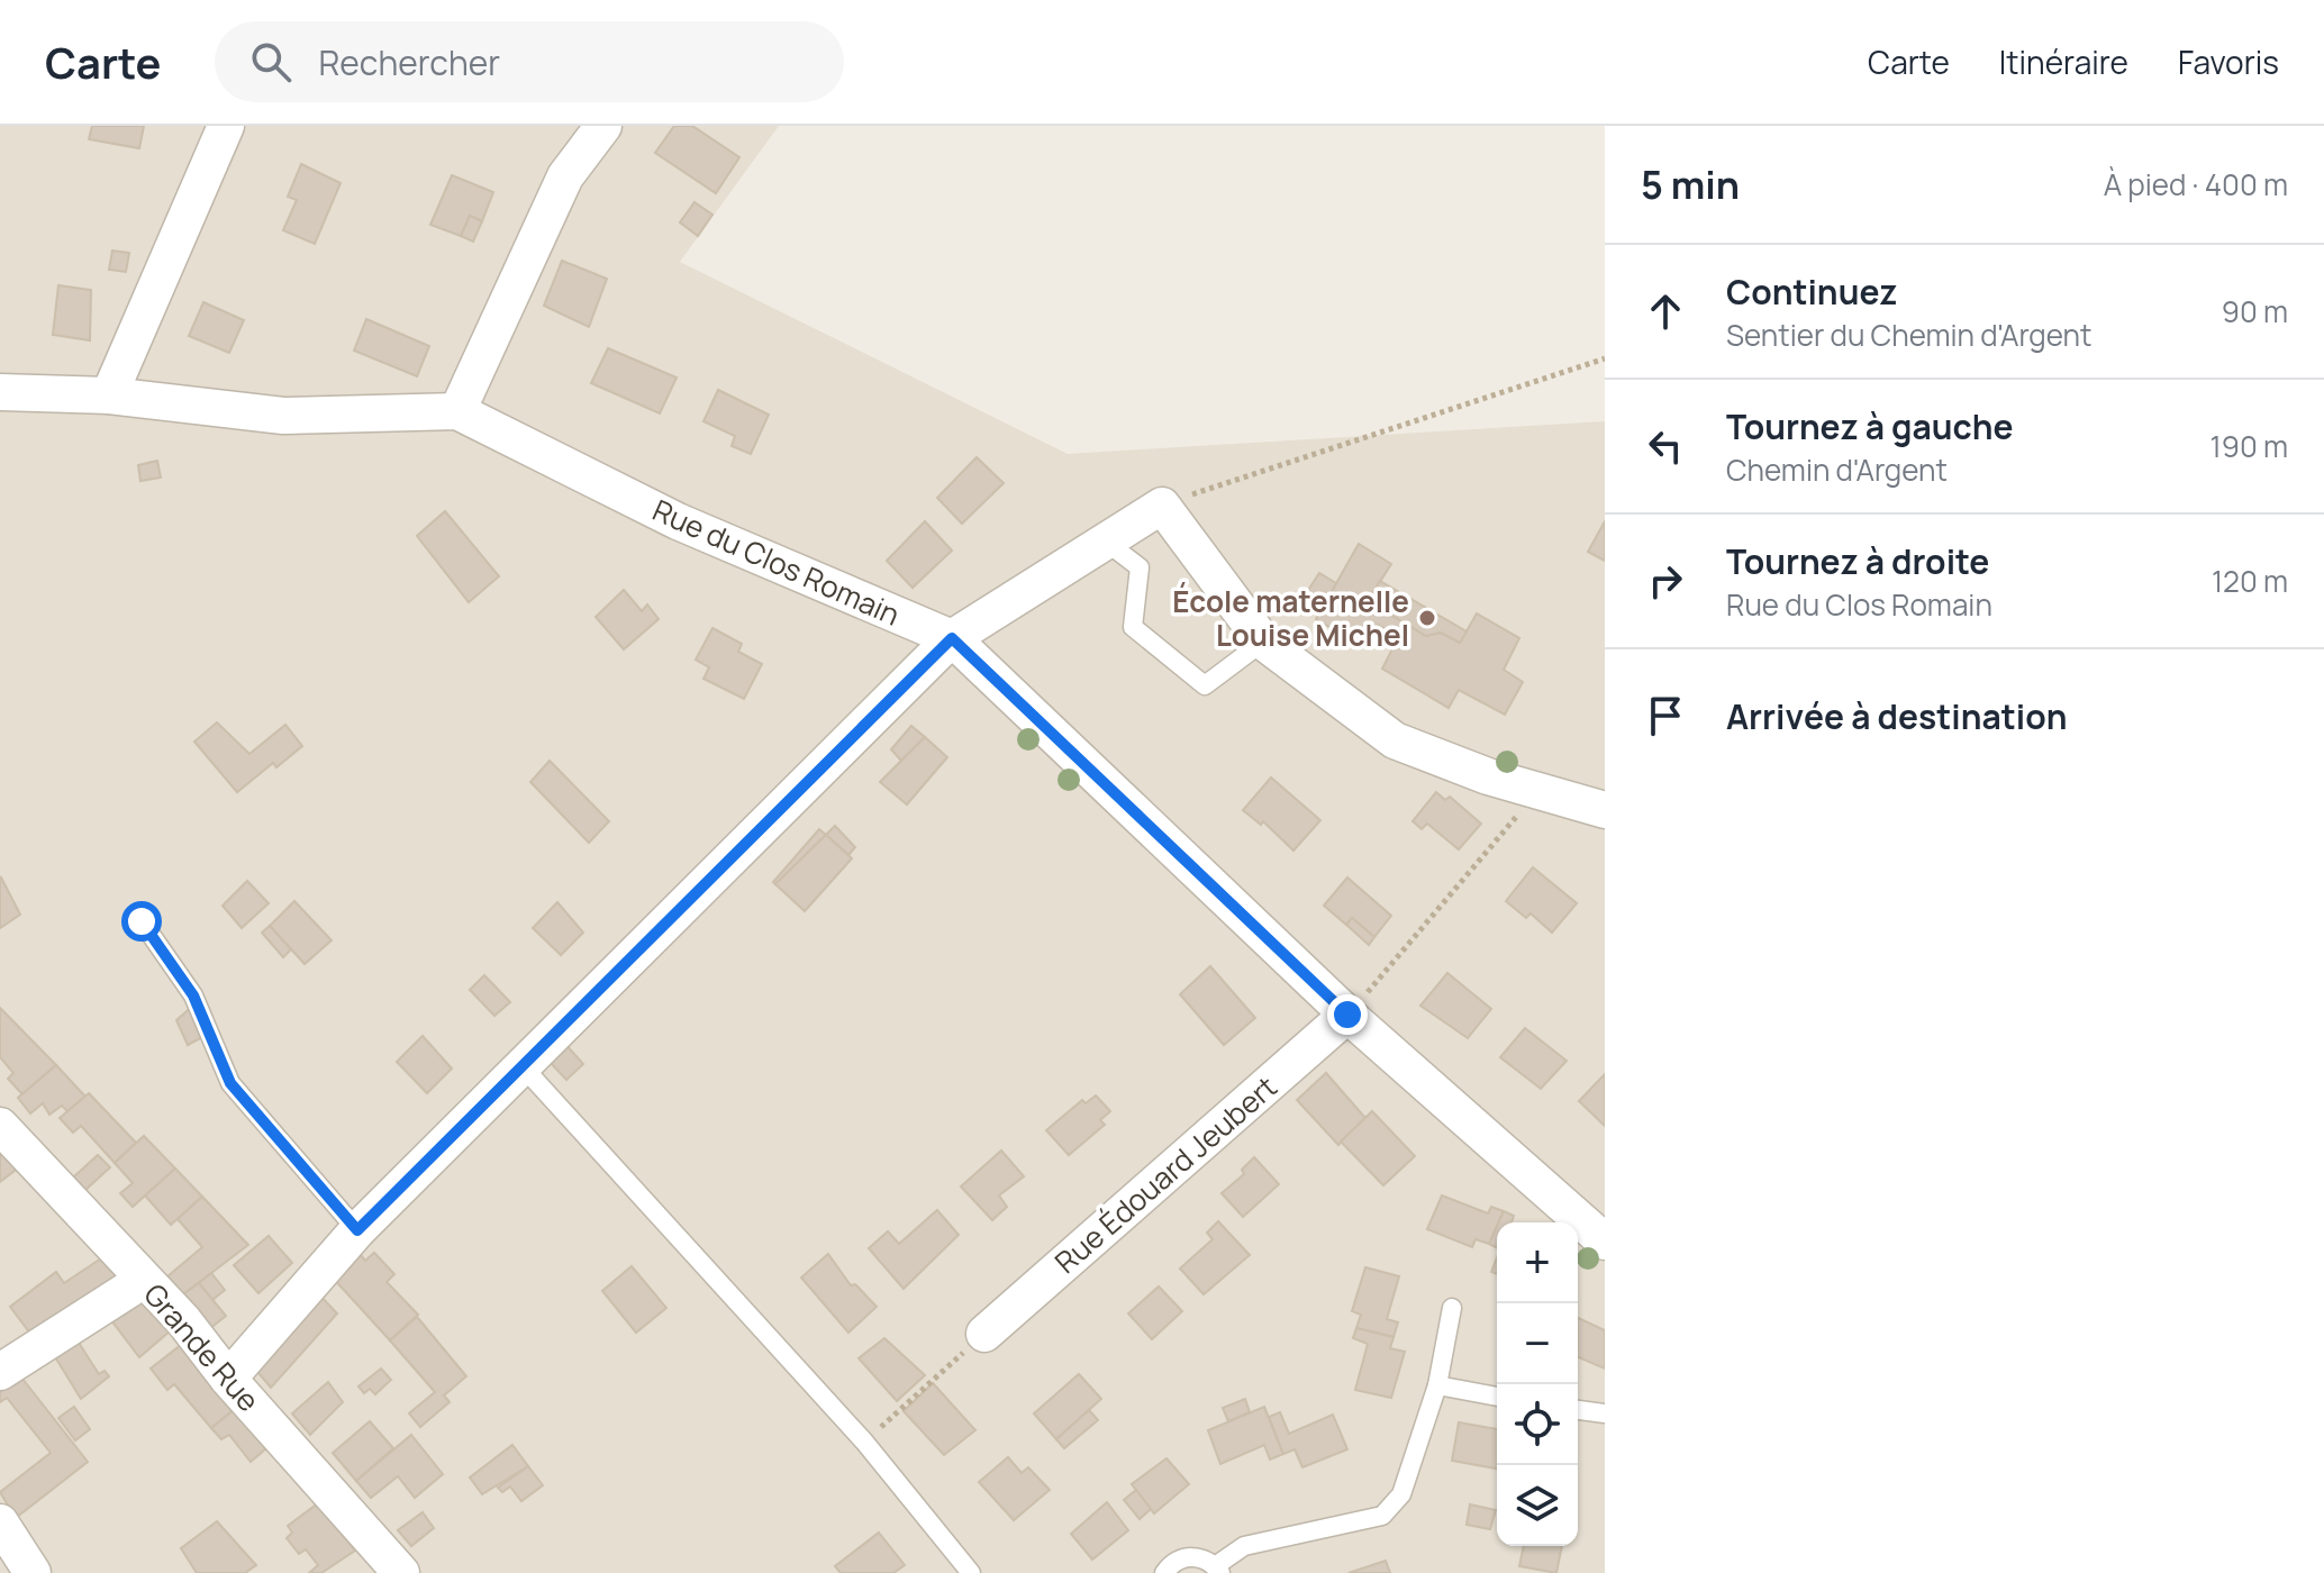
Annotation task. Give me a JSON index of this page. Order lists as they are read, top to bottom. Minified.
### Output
{"streets":{"street":["Rue du Clos Romain","Rue Édouard Jeubert","Grande Rue"]},"crossings":[["Rue du Clos Romain","Rue Édouard Jeubert"]],"places":["École maternelle Louise Michel"],"page":{"header":"Carte","search":"Rechercher","nav":["Carte","Itinéraire","Favoris"],"heading":["5 min","À pied · 400 m"],"list":[["Continuez","Sentier du Chemin d'Argent","90 m"],["Tournez à gauche","Chemin d'Argent","190 m"],["Tournez à droite","Rue du Clos Romain","120 m"],"Arrivée à destination"],"map_buttons":["+","−"]}}
